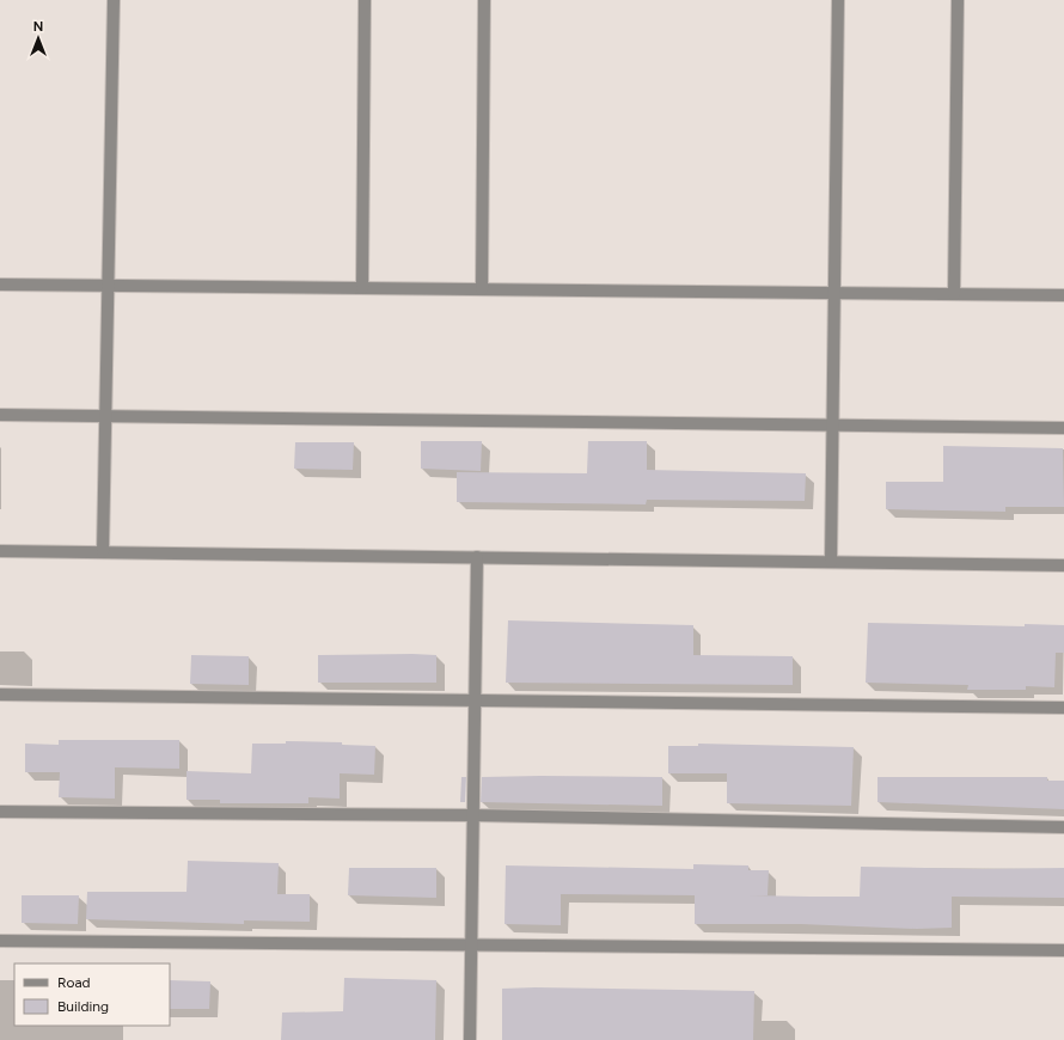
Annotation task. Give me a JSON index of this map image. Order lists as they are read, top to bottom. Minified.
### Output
{"legend":["Road","Building"],"north":"top"}
